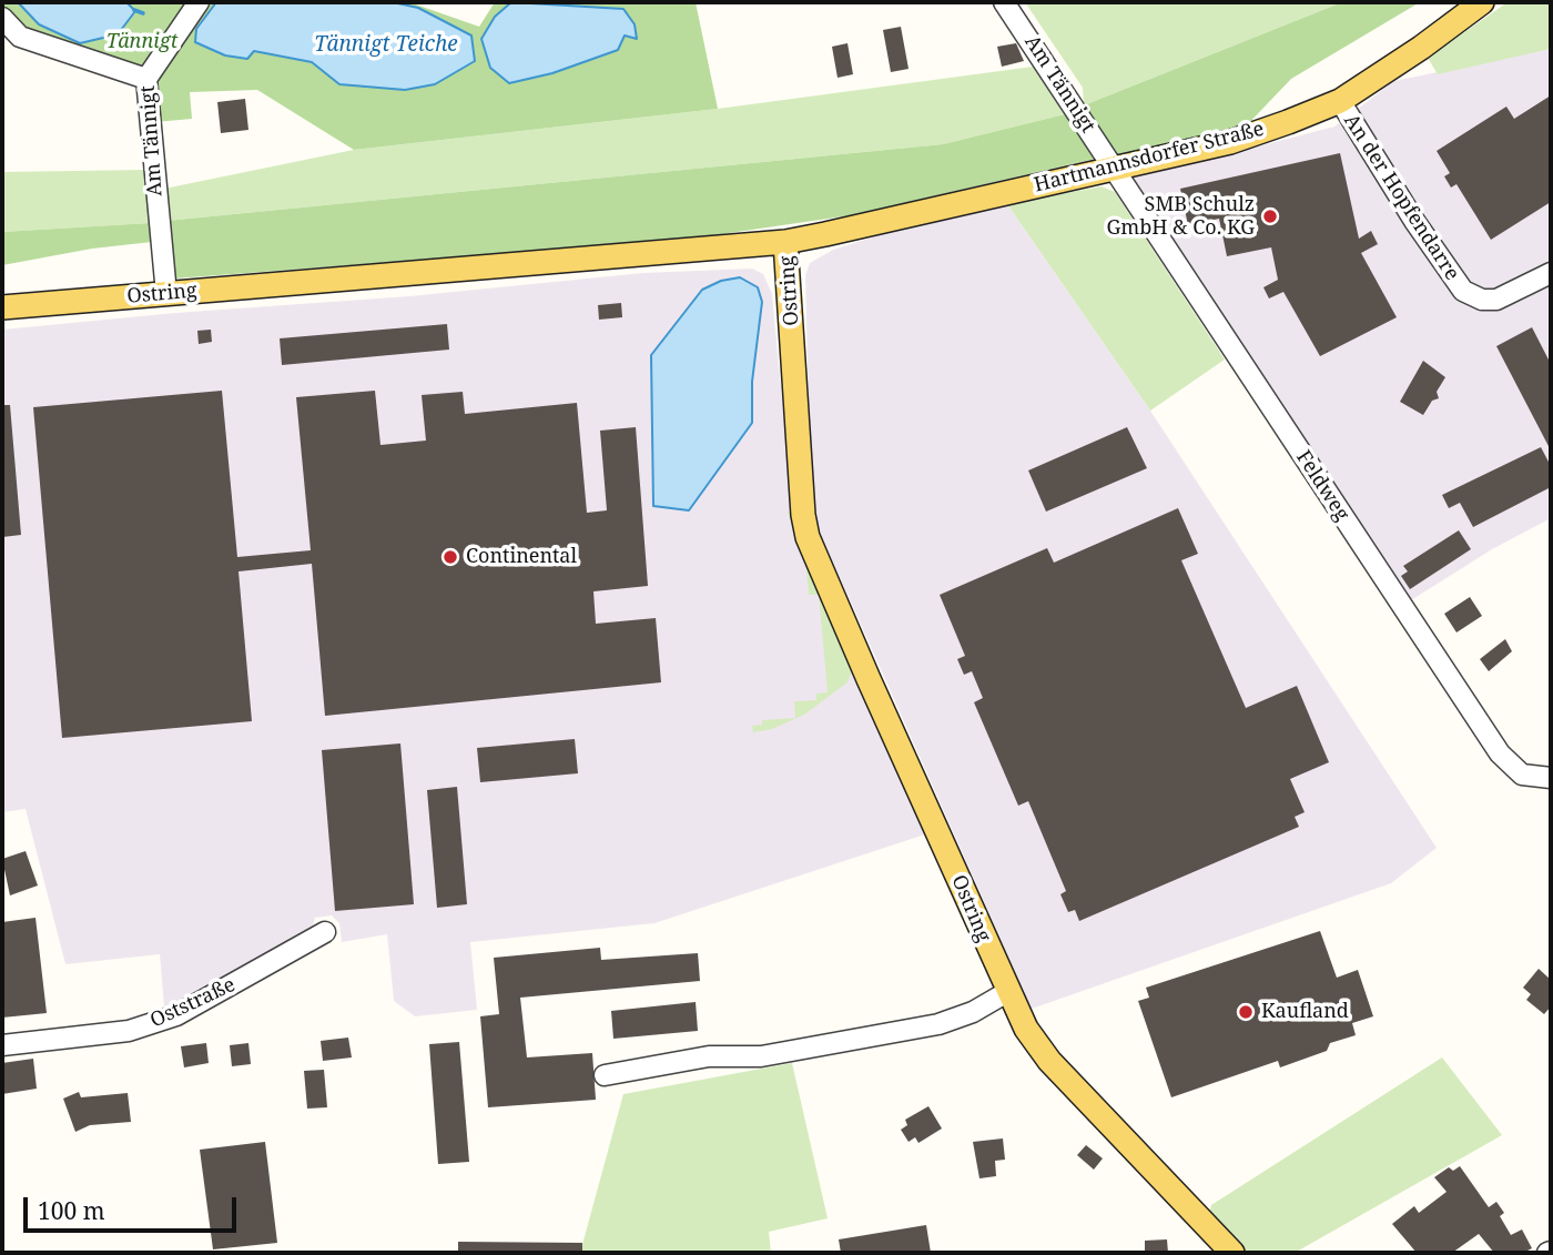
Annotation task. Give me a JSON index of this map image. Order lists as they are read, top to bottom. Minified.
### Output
{"streets":{"main road":["Hartmannsdorfer Straße","Ostring"],"street":["Am Tännigt","An der Hopfendarre","Feldweg","Oststraße"]},"crossings":[["Am Tännigt","Hartmannsdorfer Straße"],["Am Tännigt","Ostring"],["Am Tännigt","Feldweg"],["Hartmannsdorfer Straße","An der Hopfendarre"],["Hartmannsdorfer Straße","Ostring"],["Hartmannsdorfer Straße","Feldweg"]],"water":["Tännigt Teiche"],"parks":["Tännigt"],"places":["SMB Schulz GmbH & Co. KG","Continental","Kaufland"],"scale_bar":"100 m"}
